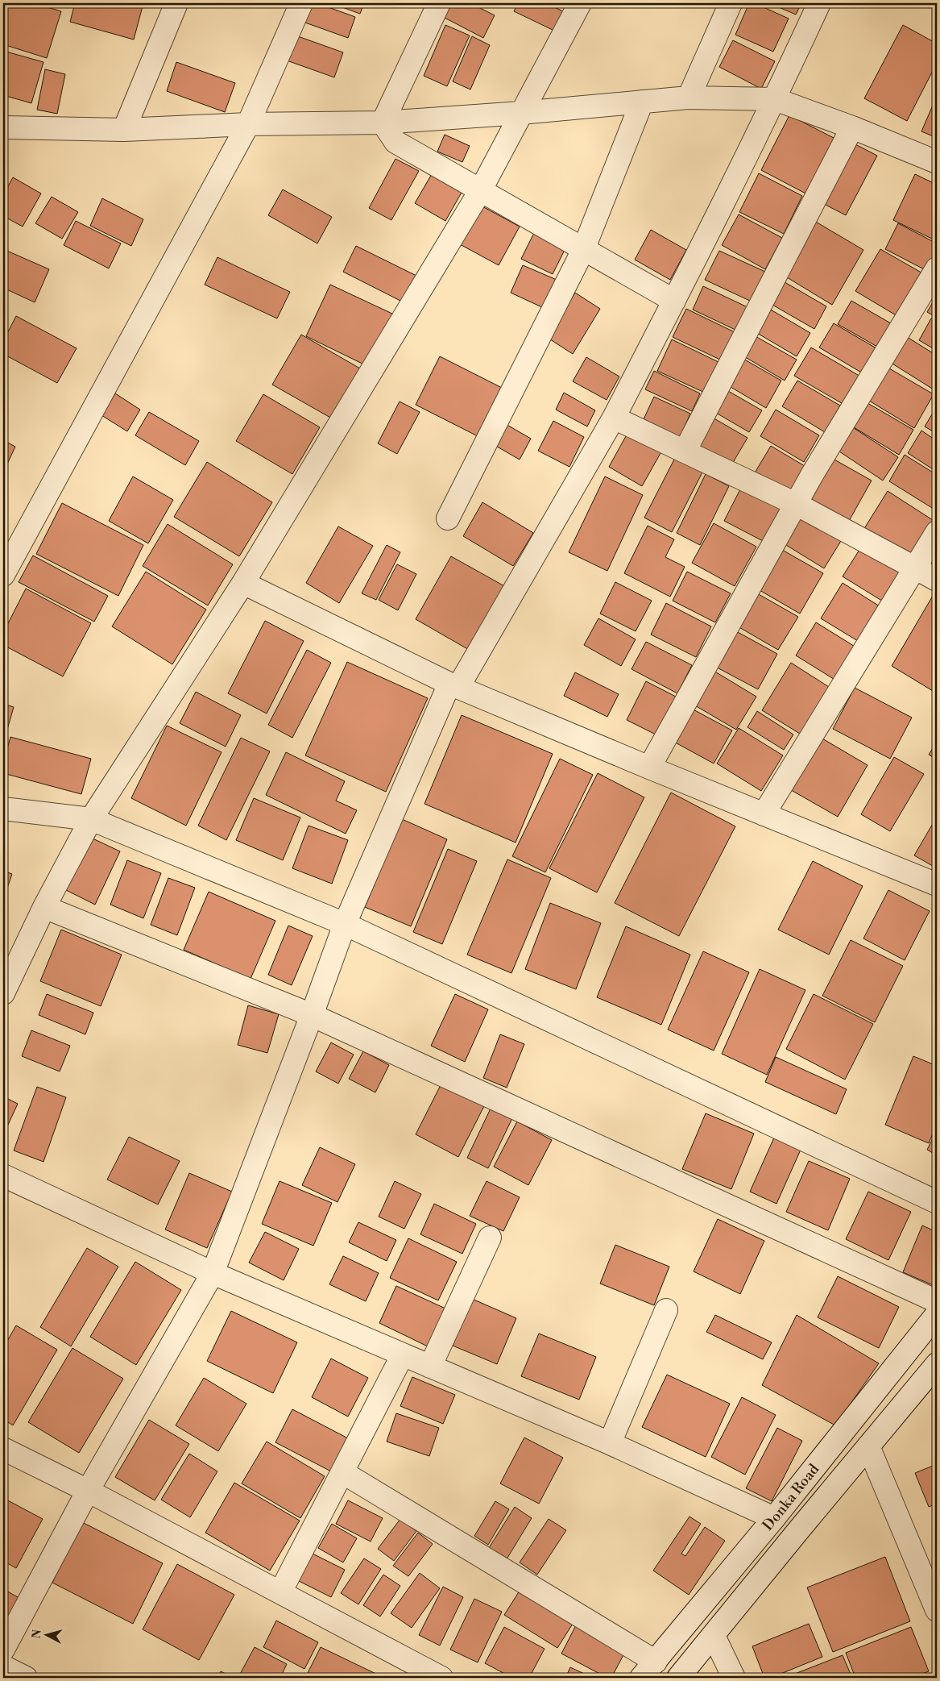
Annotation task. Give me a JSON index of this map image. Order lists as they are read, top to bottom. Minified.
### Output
{"streets":{"street":["Donka Road"]},"north":"left"}
